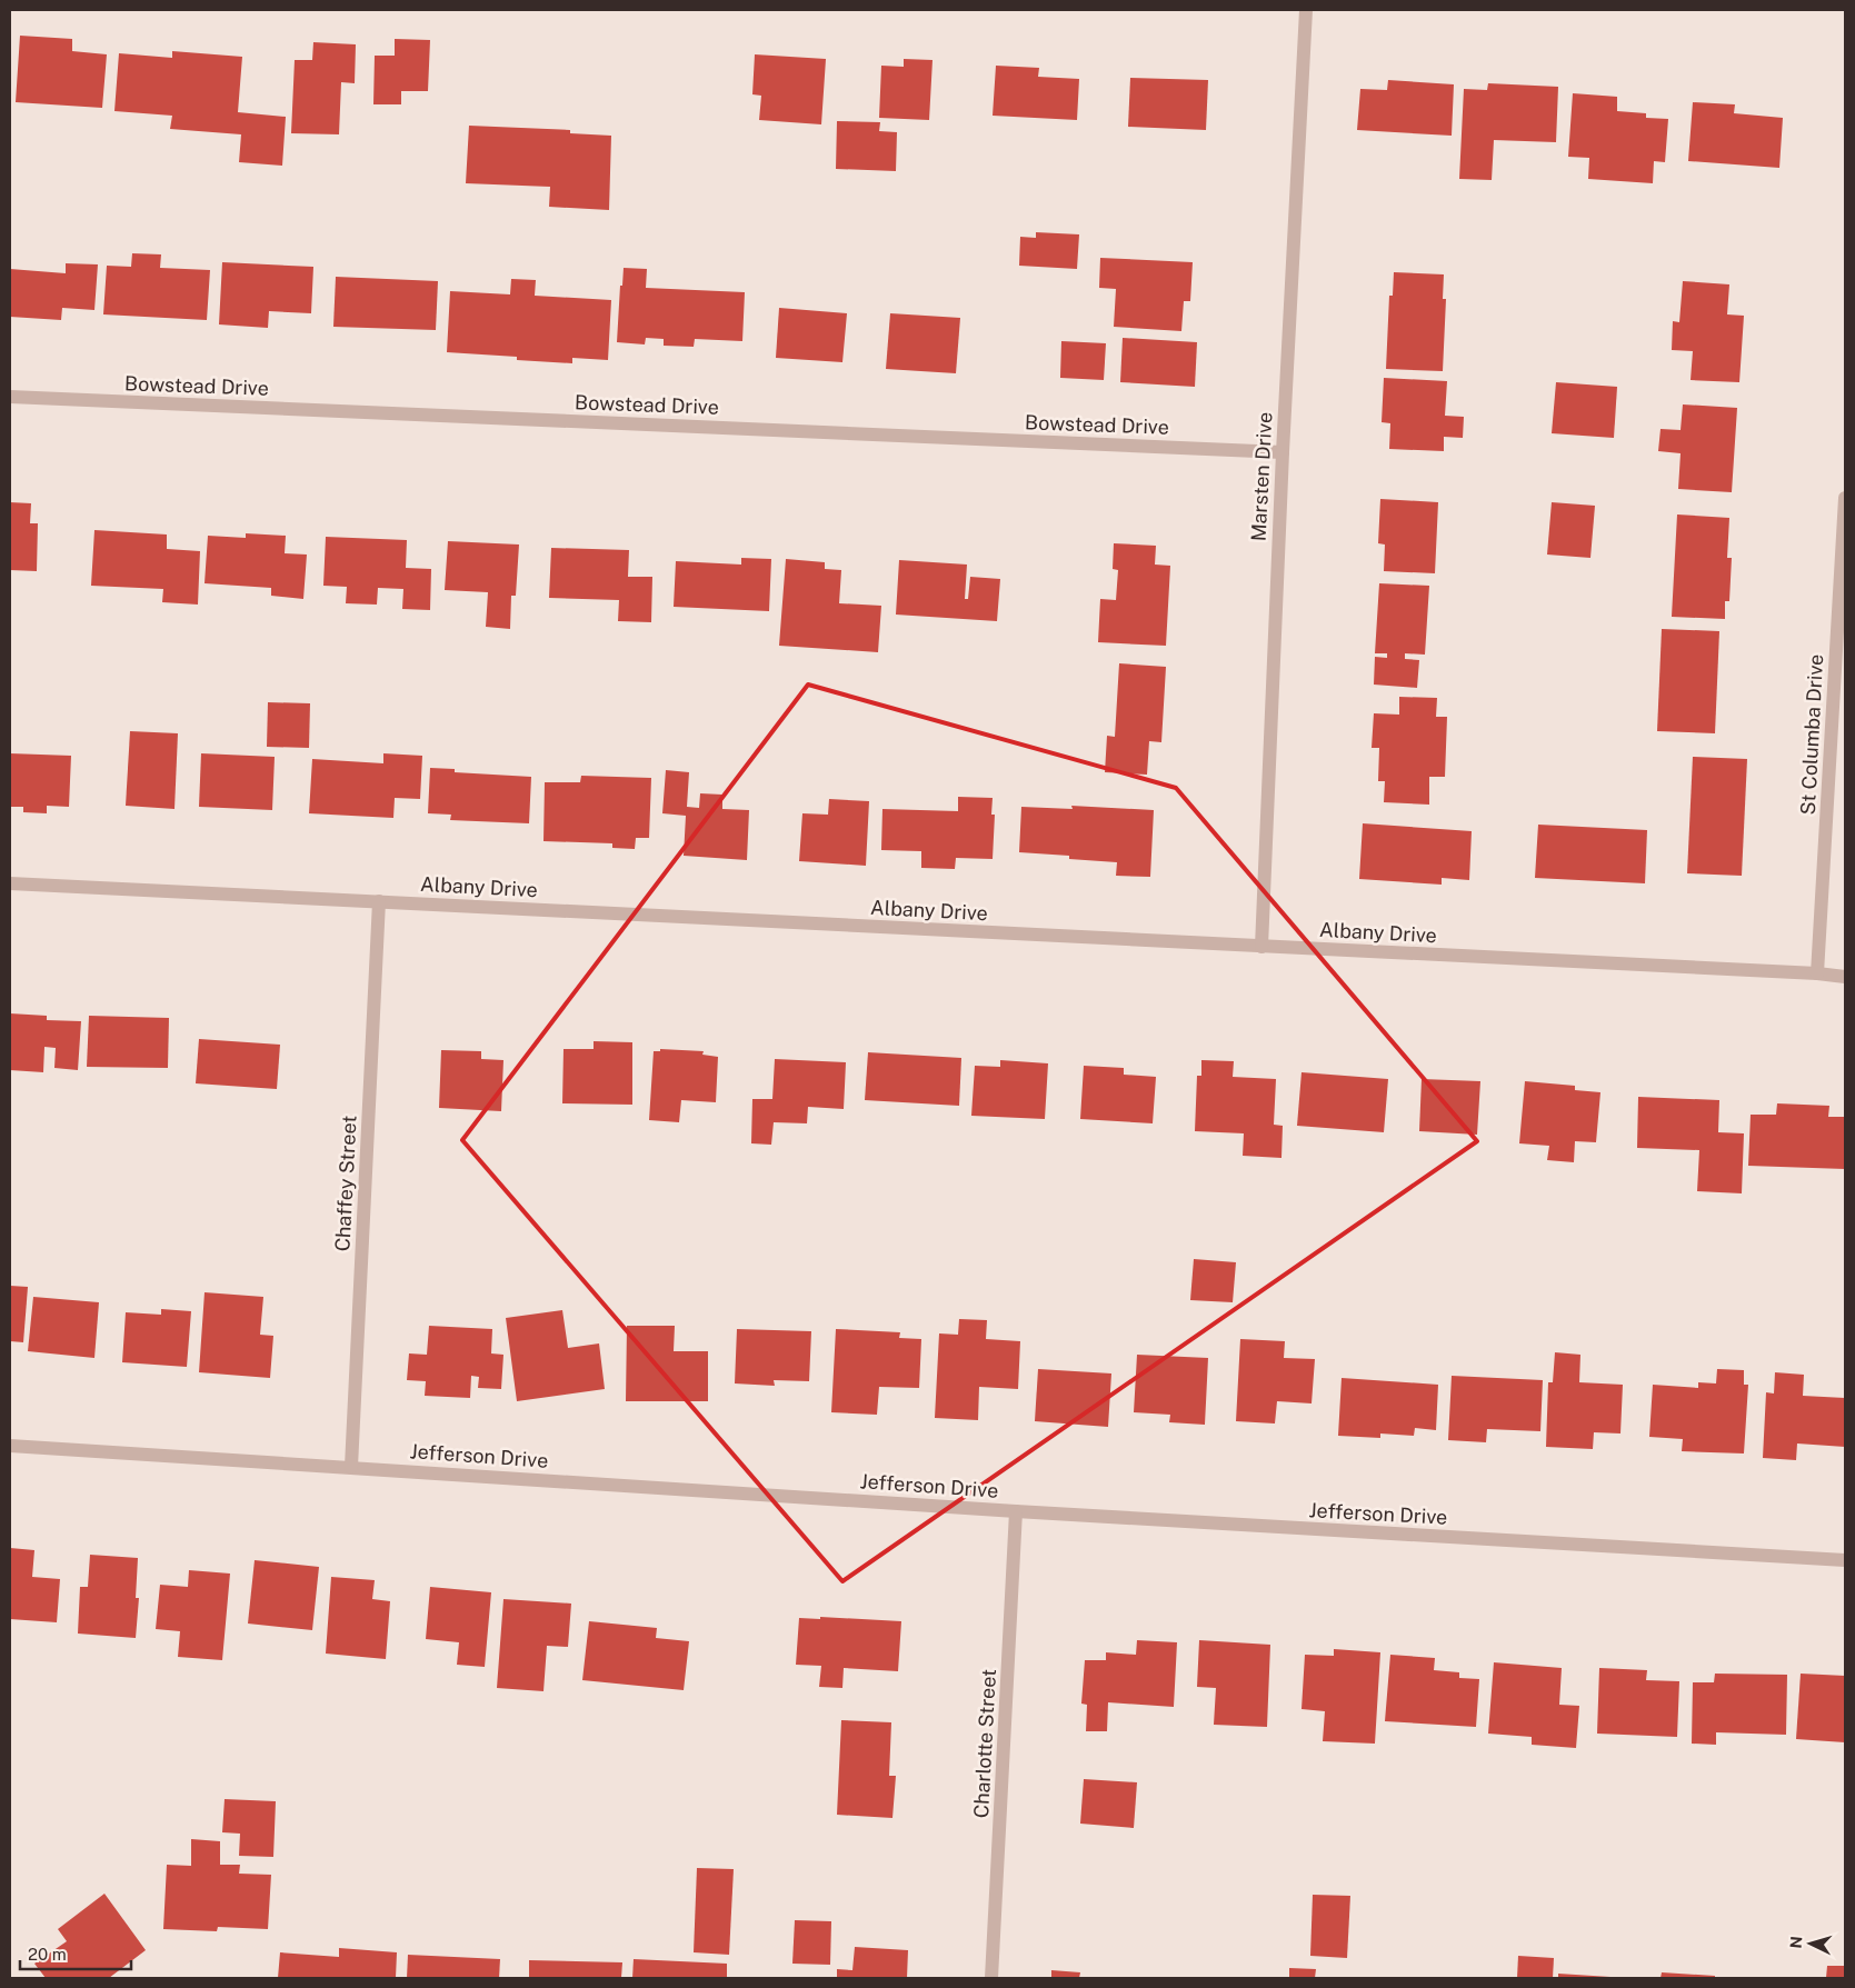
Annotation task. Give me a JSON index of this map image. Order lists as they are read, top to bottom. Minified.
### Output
{"streets":{"street":["Bowstead Drive","Marsten Drive","St Columba Drive","Albany Drive","Chaffey Street","Jefferson Drive","Charlotte Street"]},"crossings":[["Bowstead Drive","Marsten Drive"],["Marsten Drive","Albany Drive"],["St Columba Drive","Albany Drive"],["Albany Drive","Chaffey Street"],["Chaffey Street","Jefferson Drive"],["Jefferson Drive","Charlotte Street"]],"scale_bar":"20 m","north":"left"}
